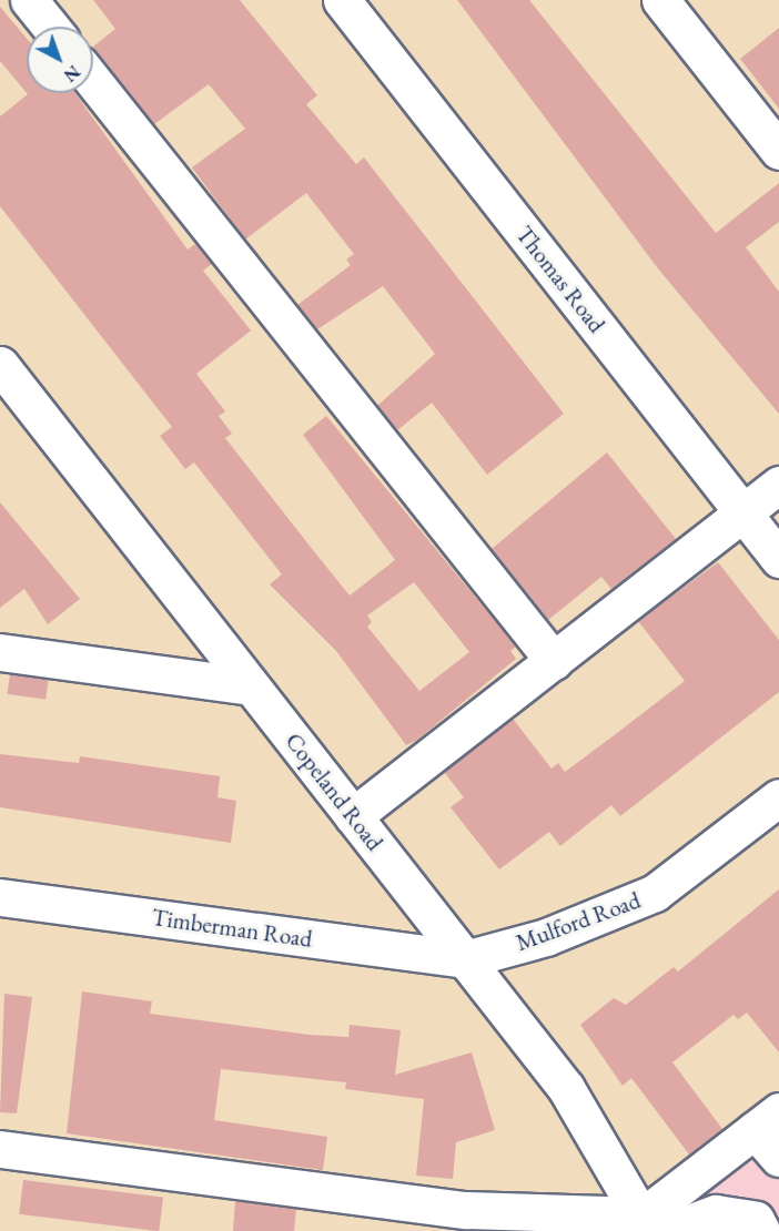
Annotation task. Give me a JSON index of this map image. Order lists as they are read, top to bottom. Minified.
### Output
{"streets":{"street":["Thomas Road","Copeland Road","Mulford Road","Timberman Road"]},"crossings":[["Copeland Road","Mulford Road"],["Copeland Road","Timberman Road"],["Mulford Road","Timberman Road"]],"north":"bottom right"}
